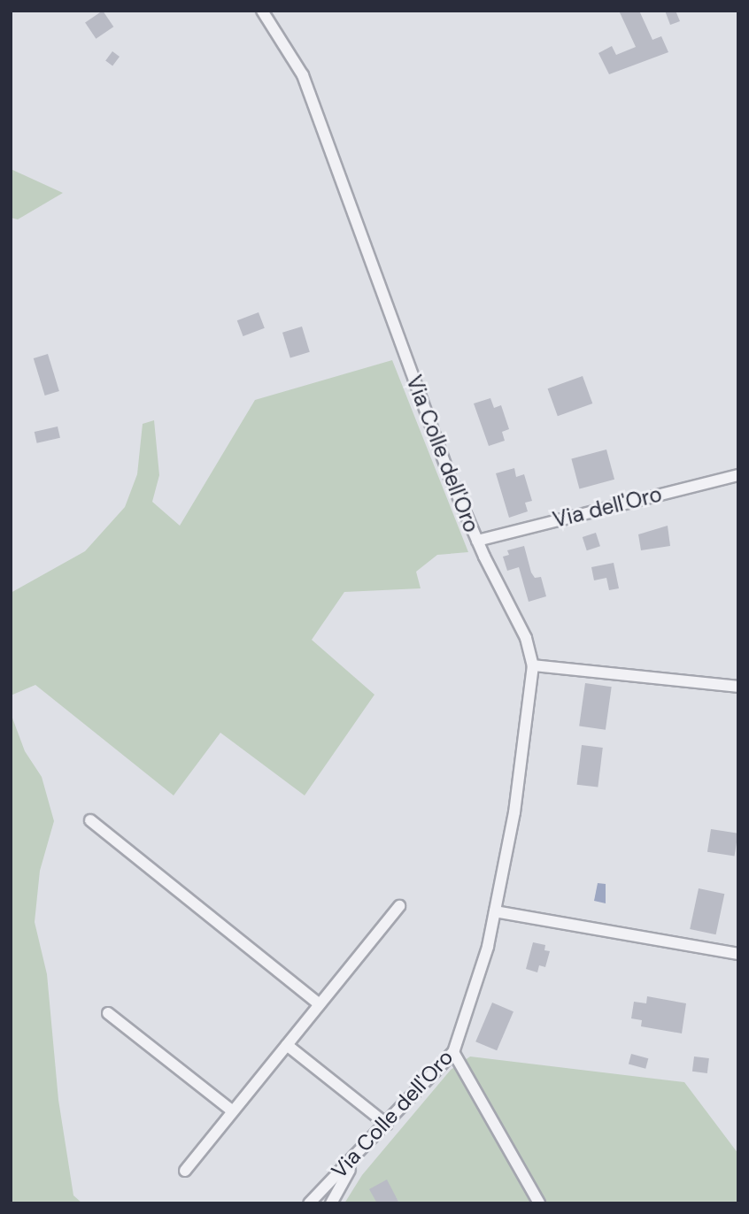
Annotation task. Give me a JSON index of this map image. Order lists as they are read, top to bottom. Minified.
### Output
{"streets":{"street":["Via Colle dell'Oro","Via dell'Oro"]},"crossings":[["Via Colle dell'Oro","Via dell'Oro"]]}
